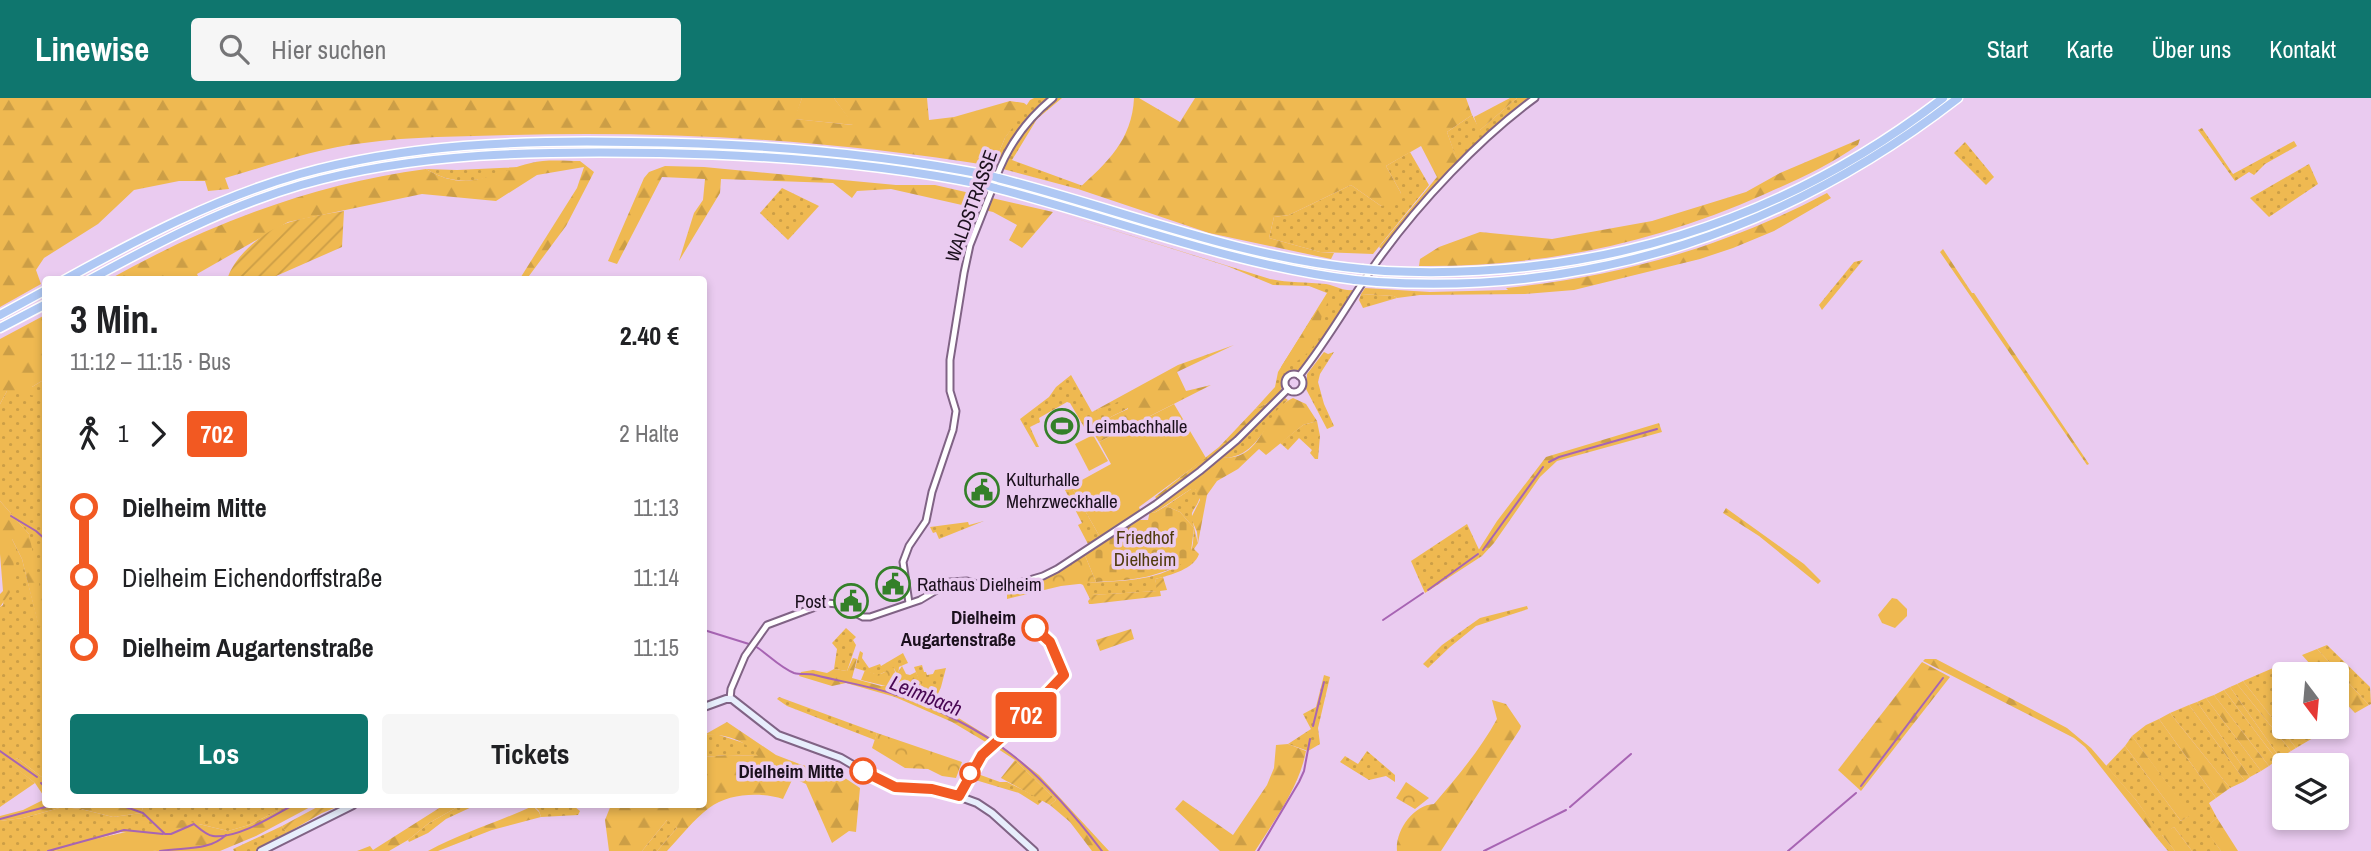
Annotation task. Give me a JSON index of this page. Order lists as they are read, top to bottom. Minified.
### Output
{"streets":{"street":["WALDSTRASSE"]},"water":["Leimbach"],"parks":["Friedhof Dielheim"],"places":{"sports":["Leimbachhalle"],"public building":["Kulturhalle Mehrzweckhalle","Rathaus Dielheim","Post"],"other":["Dielheim Augartenstraße","Dielheim Mitte"]},"lines":["bus line 702"],"north":"bottom","page":{"header":"Linewise","search":"Hier suchen","nav":["Start","Karte","Über uns","Kontakt"],"on_map":"702","heading":["3 Min.","11:12 – 11:15 · Bus","2.40 €"],"legs":["1","702","2 Halte"],"list":[{"name":"Dielheim Mitte","value":"11:13"},{"name":"Dielheim Eichendorffstraße","value":"11:14"},{"name":"Dielheim Augartenstraße","value":"11:15"}],"buttons":["Los","Tickets"]}}
